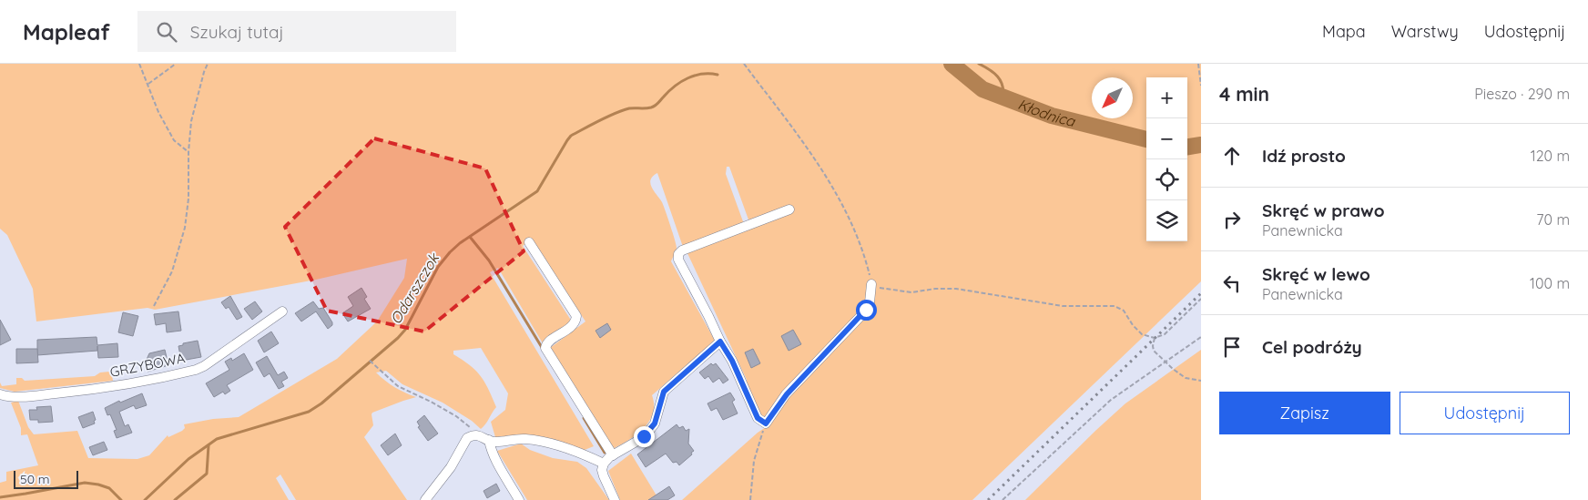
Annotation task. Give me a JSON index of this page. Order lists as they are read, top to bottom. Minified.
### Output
{"streets":{"street":["GRZYBOWA"]},"water":["Kłodnica","Odarszczok"],"scale_bar":"50 m","north":"bottom left","page":{"header":"Mapleaf","search":"Szukaj tutaj","nav":["Mapa","Warstwy","Udostępnij"],"heading":["4 min","Pieszo · 290 m"],"map_buttons":["+","−"],"list":[["Idź prosto","120 m"],["Skręć w prawo","Panewnicka","70 m"],["Skręć w lewo","Panewnicka","100 m"],"Cel podróży"],"buttons":["Zapisz","Udostępnij"],"scale":"50 m"}}
